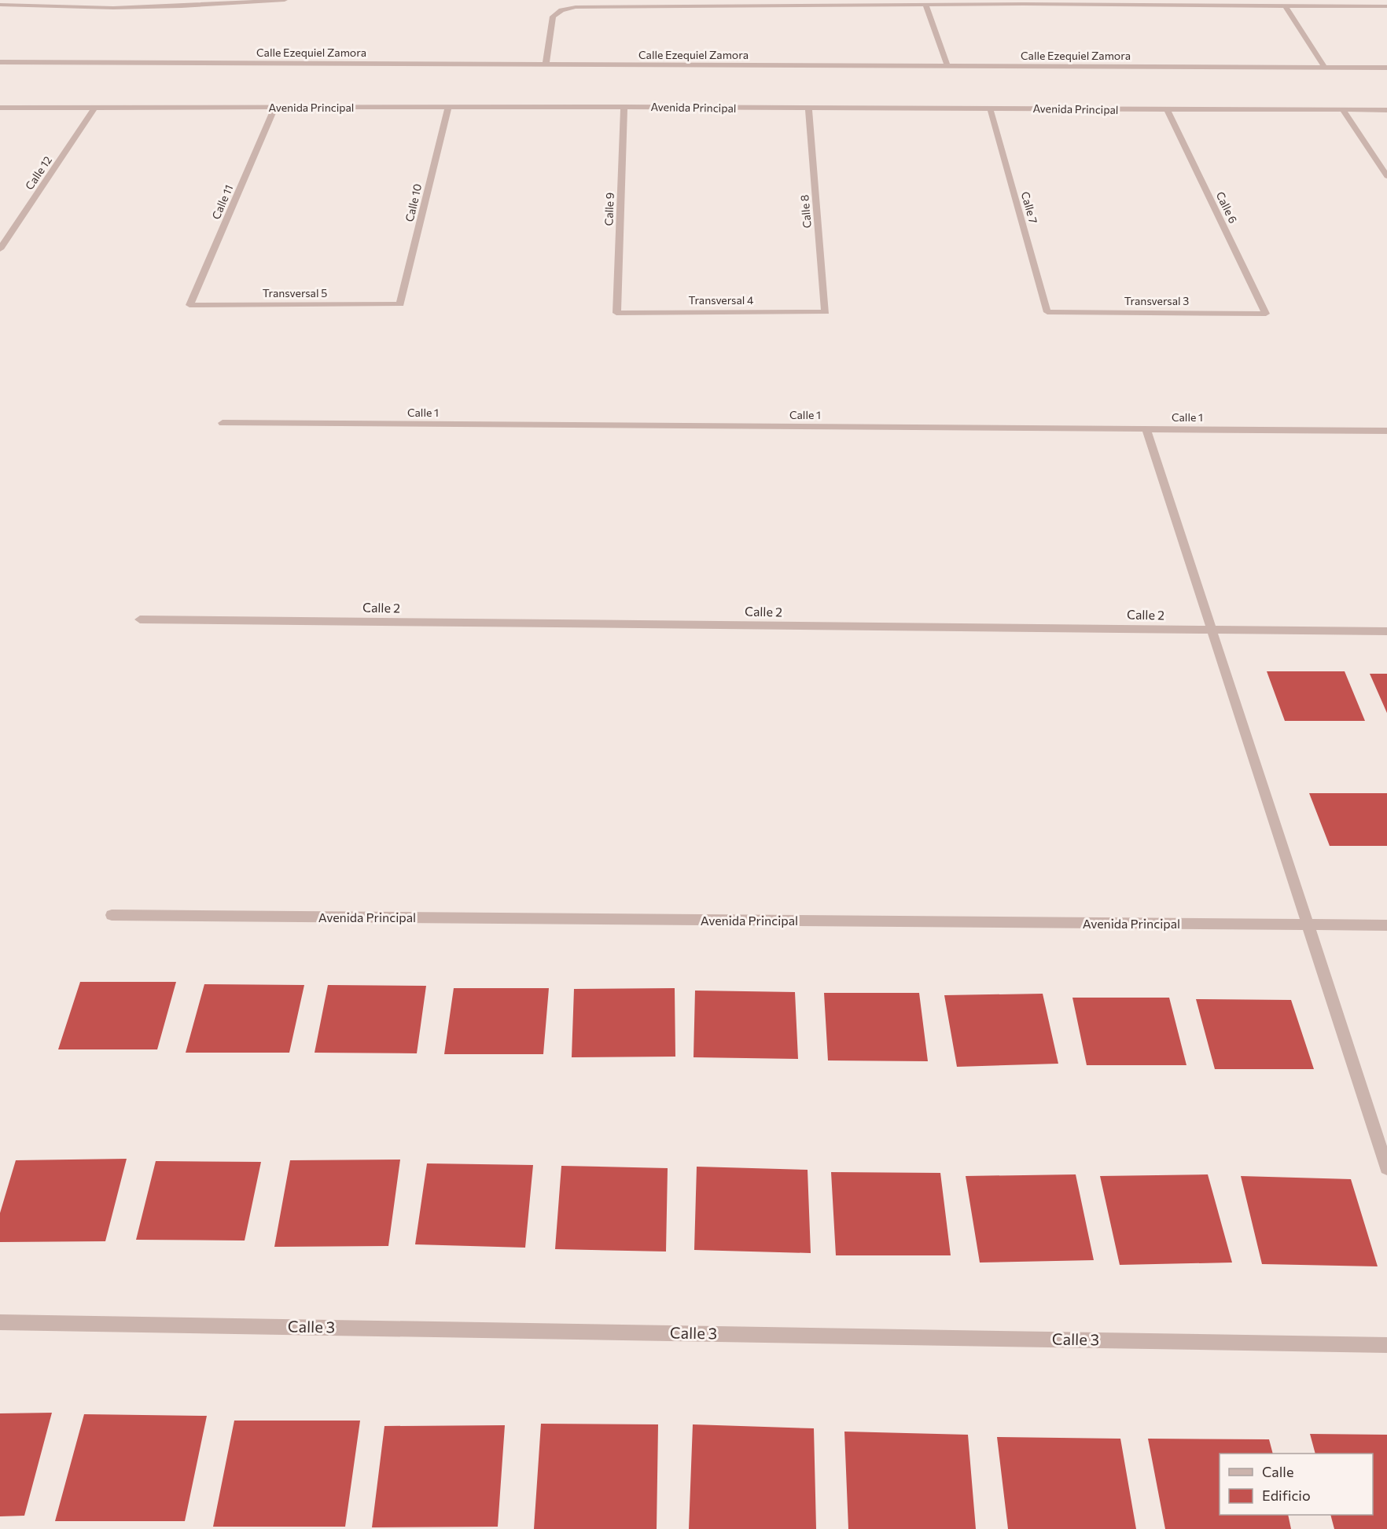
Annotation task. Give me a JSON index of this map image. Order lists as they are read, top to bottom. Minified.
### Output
{"streets":{"street":["Calle Ezequiel Zamora","Avenida Principal","Calle 12","Calle 11","Calle 10","Calle 7","Calle 6","Calle 9","Calle 8","Transversal 5","Transversal 4","Transversal 3","Calle 1","Calle 2","Calle 3"]},"crossings":[["Avenida Principal","Calle 12"],["Avenida Principal","Calle 11"],["Avenida Principal","Calle 10"],["Avenida Principal","Calle 7"],["Avenida Principal","Calle 6"],["Avenida Principal","Calle 9"],["Avenida Principal","Calle 8"],["Calle 11","Transversal 5"],["Calle 10","Transversal 5"],["Calle 7","Transversal 3"],["Calle 6","Transversal 3"],["Calle 9","Transversal 4"],["Calle 8","Transversal 4"]],"legend":["Calle","Edificio"]}
